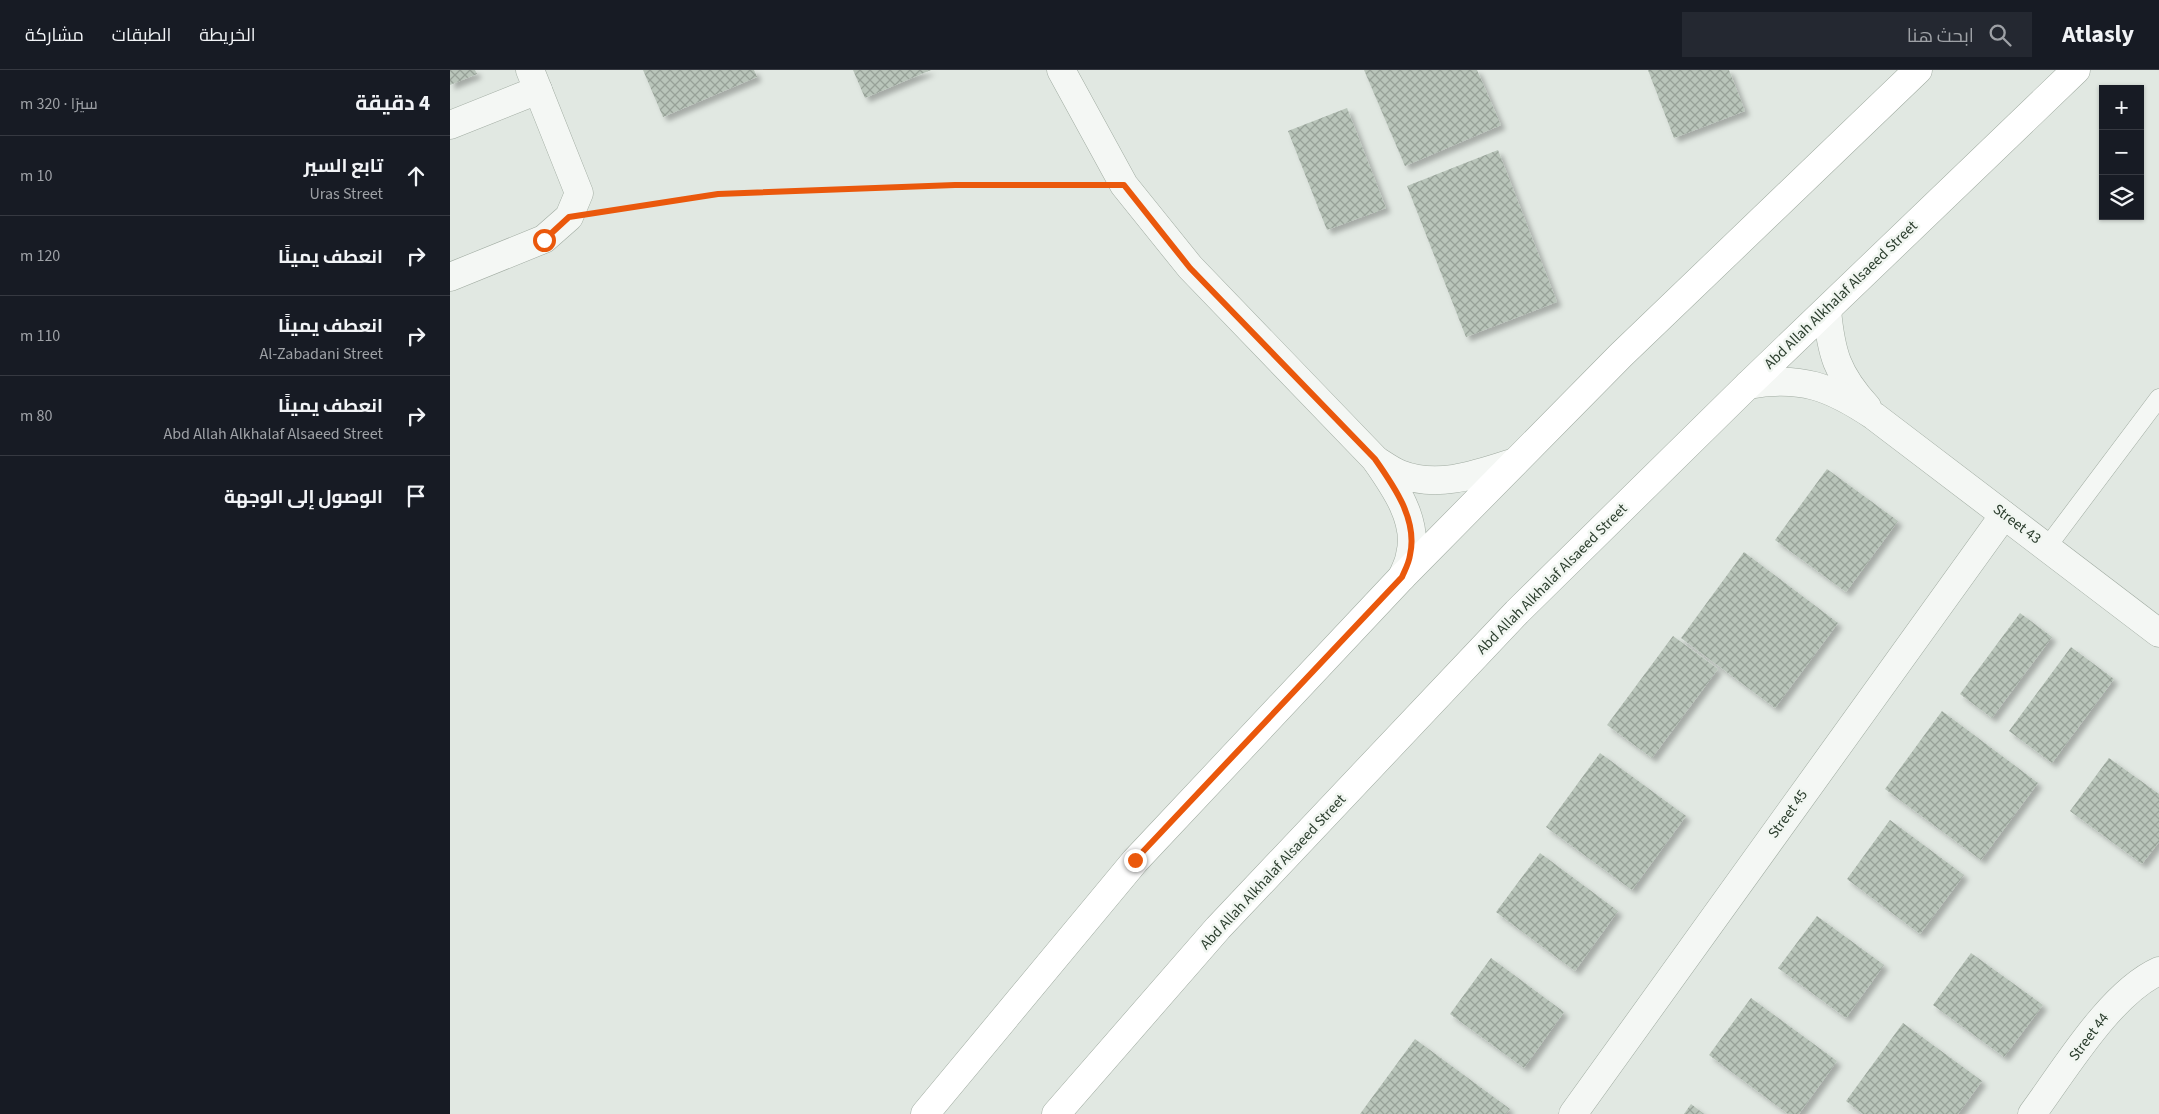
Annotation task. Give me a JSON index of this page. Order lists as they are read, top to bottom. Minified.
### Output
{"streets":{"main road":["Abd Allah Alkhalaf Alsaeed Street"],"street":["Street 43","Street 45","Street 44"]},"crossings":[["Abd Allah Alkhalaf Alsaeed Street","Street 43"],["Street 43","Street 45"]],"page":{"header":"Atlasly","search":"ابحث هنا","nav":["الخريطة","الطبقات","مشاركة"],"heading":["4 دقيقة","سيرًا · 320 m"],"map_buttons":["+","−"],"list":[["تابع السير","Uras Street","10 m"],["انعطف يمينًا","120 m"],["انعطف يمينًا","Al-Zabadani Street","110 m"],["انعطف يمينًا","Abd Allah Alkhalaf Alsaeed Street","80 m"],"الوصول إلى الوجهة"]}}
